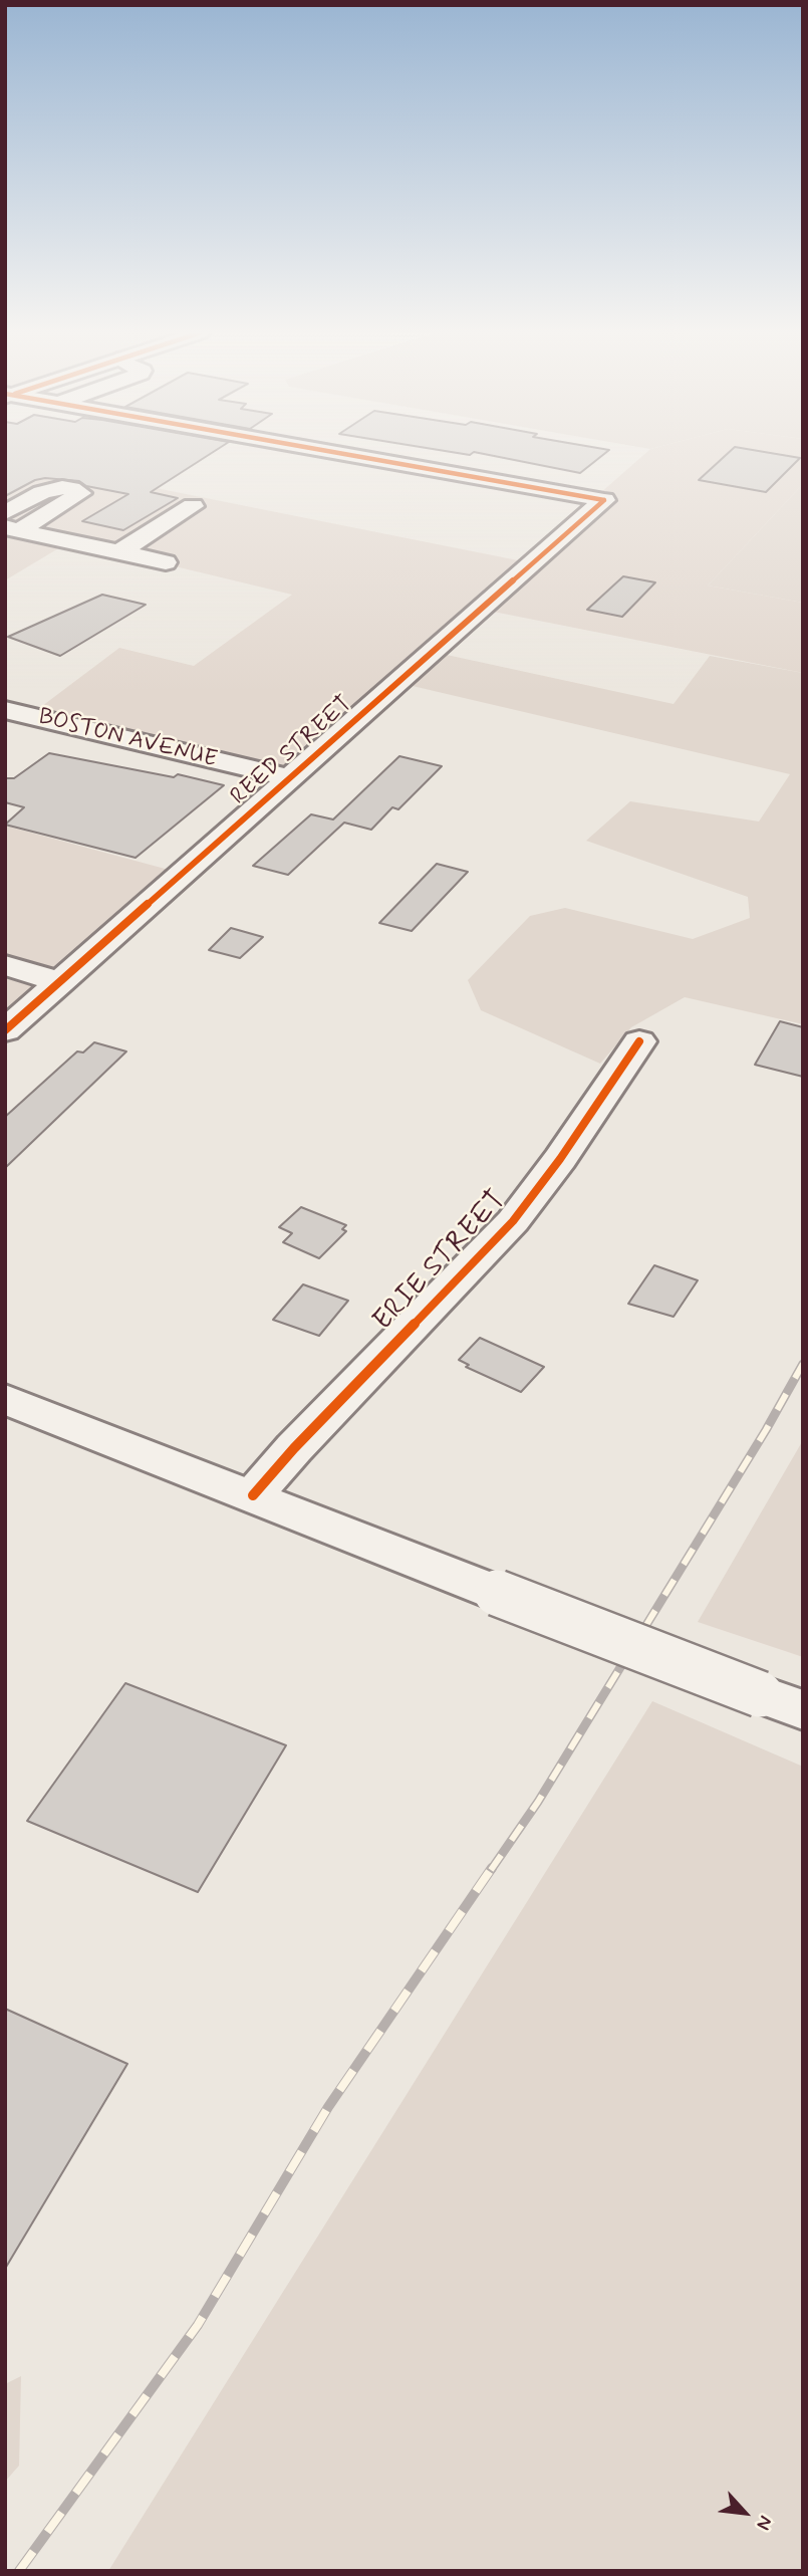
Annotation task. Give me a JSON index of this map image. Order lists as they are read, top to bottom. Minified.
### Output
{"streets":{"street":["BOSTON AVENUE","REED STREET","ERIE STREET"]},"crossings":[["BOSTON AVENUE","REED STREET"]],"north":"bottom right"}
